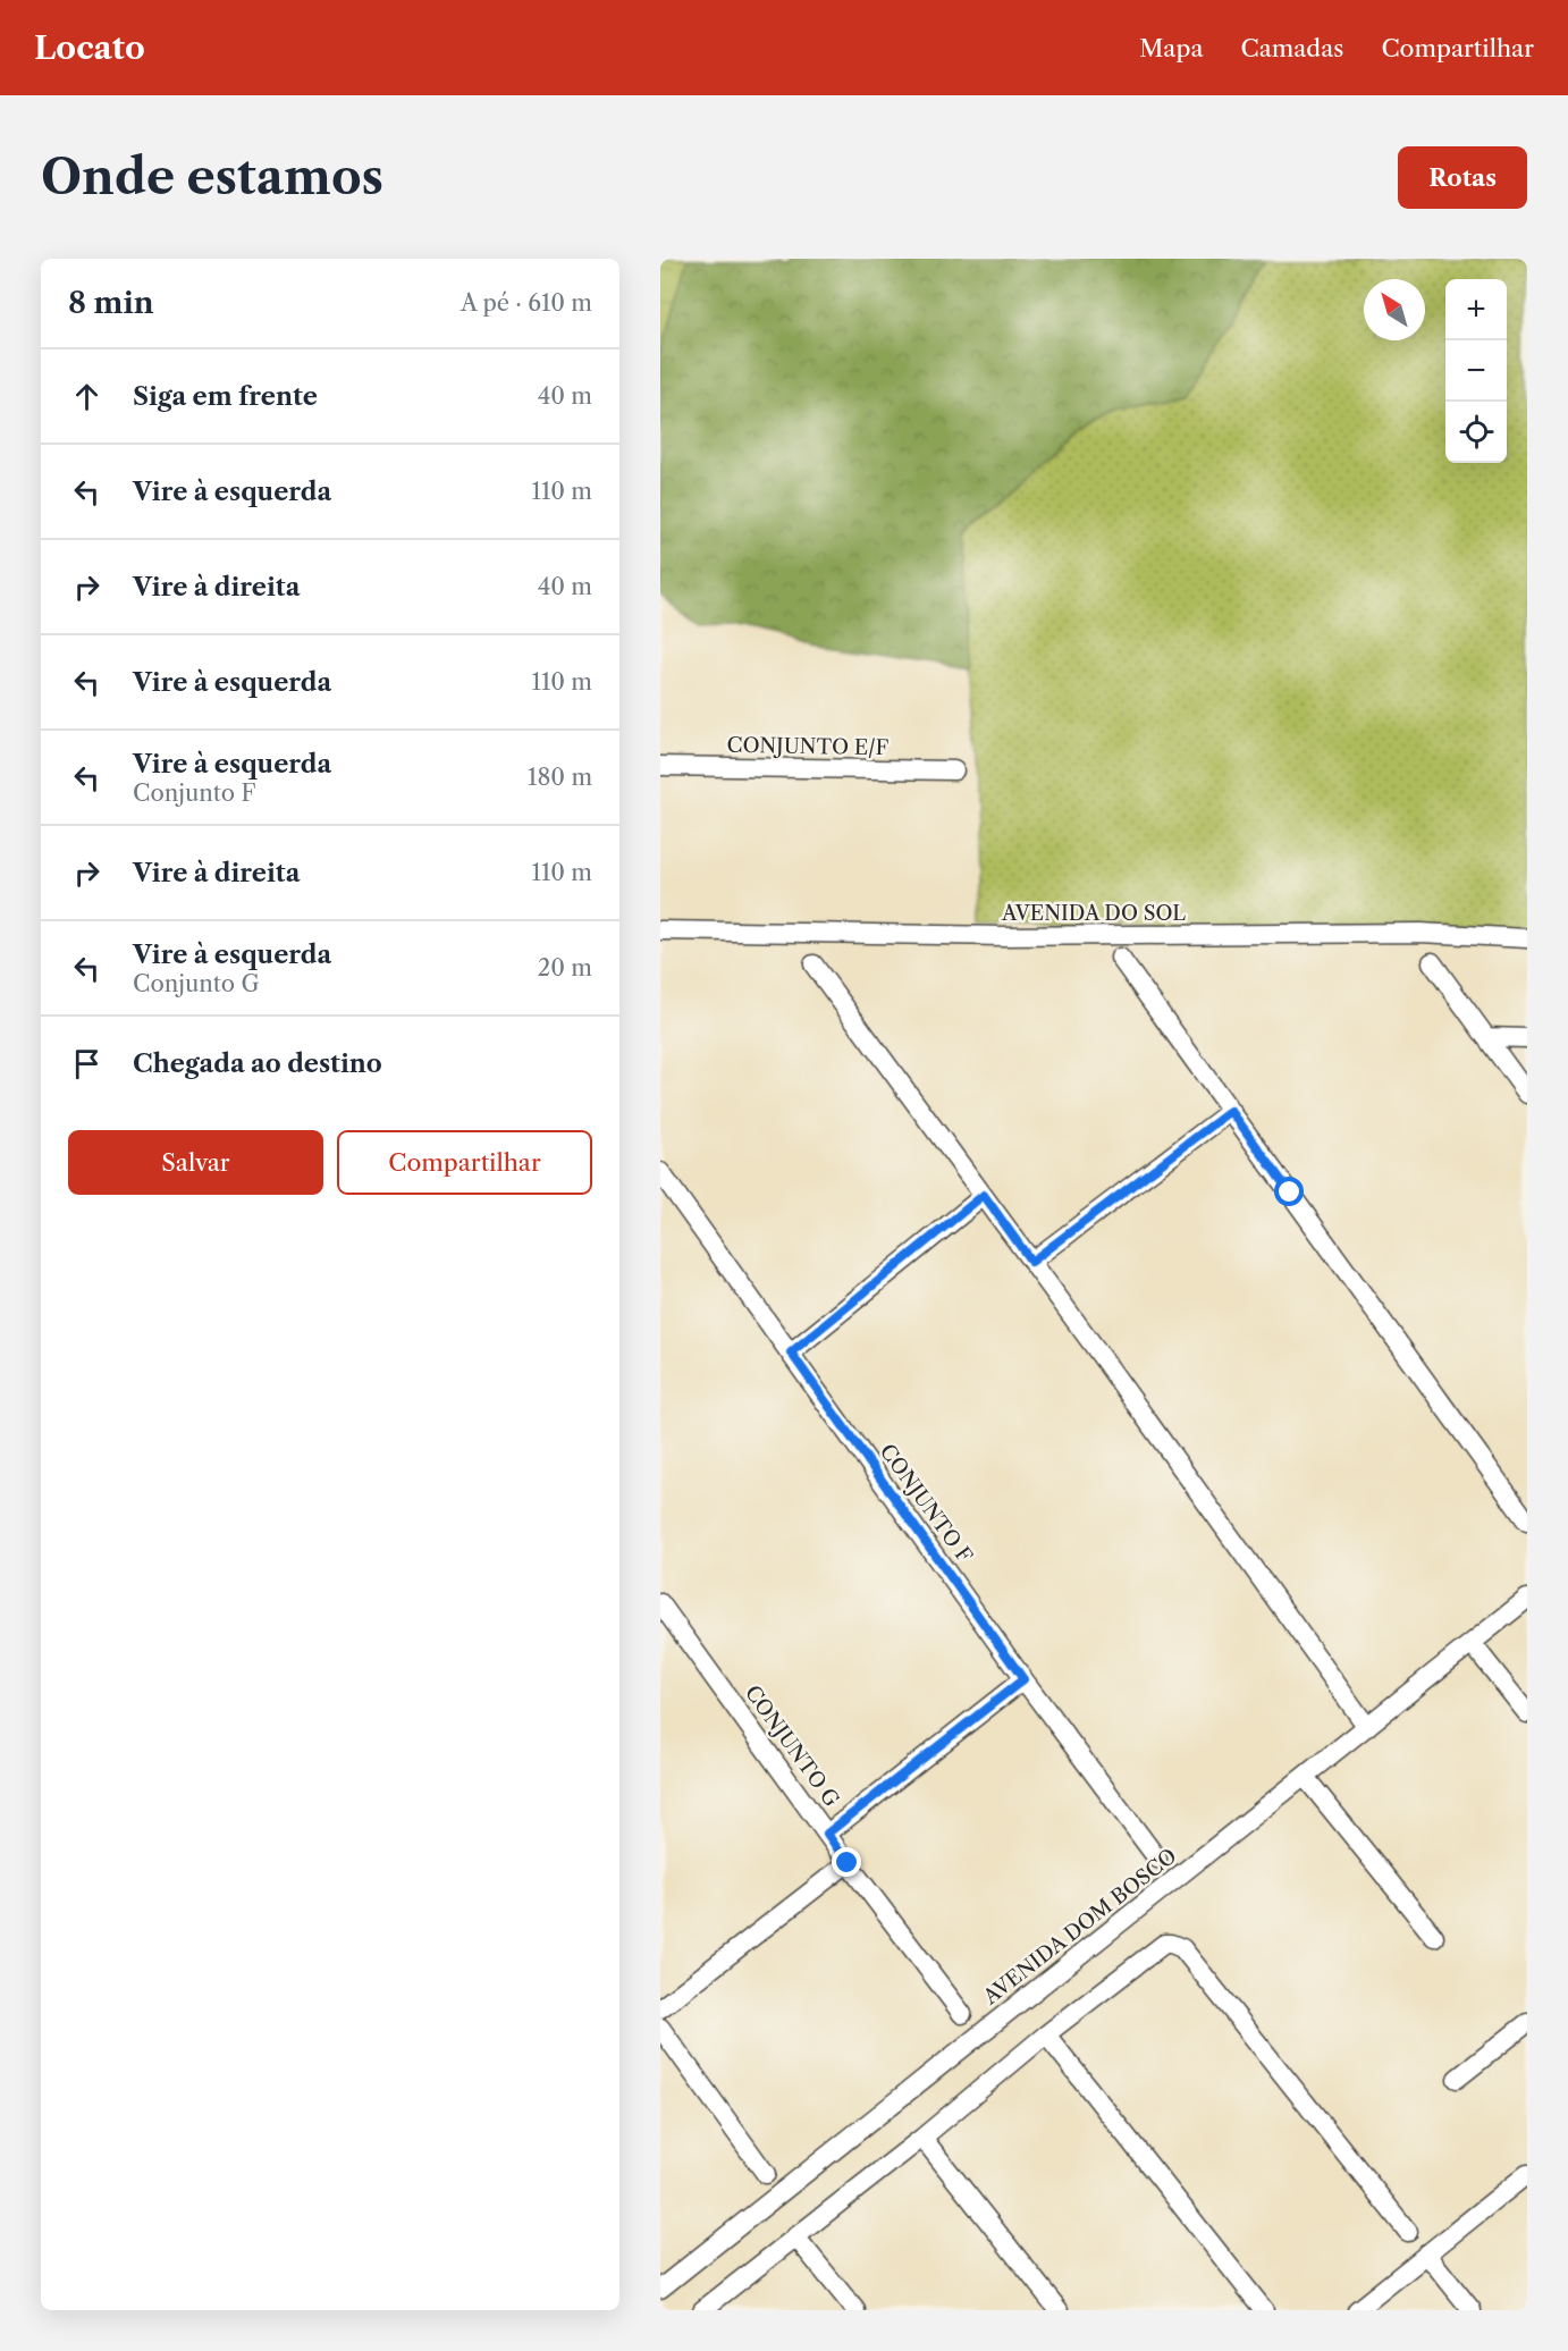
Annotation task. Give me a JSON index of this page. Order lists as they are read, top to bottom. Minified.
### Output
{"streets":{"street":["CONJUNTO E/F","AVENIDA DO SOL","CONJUNTO F","CONJUNTO G","AVENIDA DOM BOSCO"]},"north":"top left","page":{"header":"Locato","nav":["Mapa","Camadas","Compartilhar"],"buttons":["Rotas",["Salvar","Compartilhar"]],"title":"Onde estamos","heading":["8 min","A pé · 610 m"],"map_buttons":["+","−"],"list":[["Siga em frente","40 m"],["Vire à esquerda","110 m"],["Vire à direita","40 m"],["Vire à esquerda","110 m"],["Vire à esquerda","Conjunto F","180 m"],["Vire à direita","110 m"],["Vire à esquerda","Conjunto G","20 m"],"Chegada ao destino"]}}
